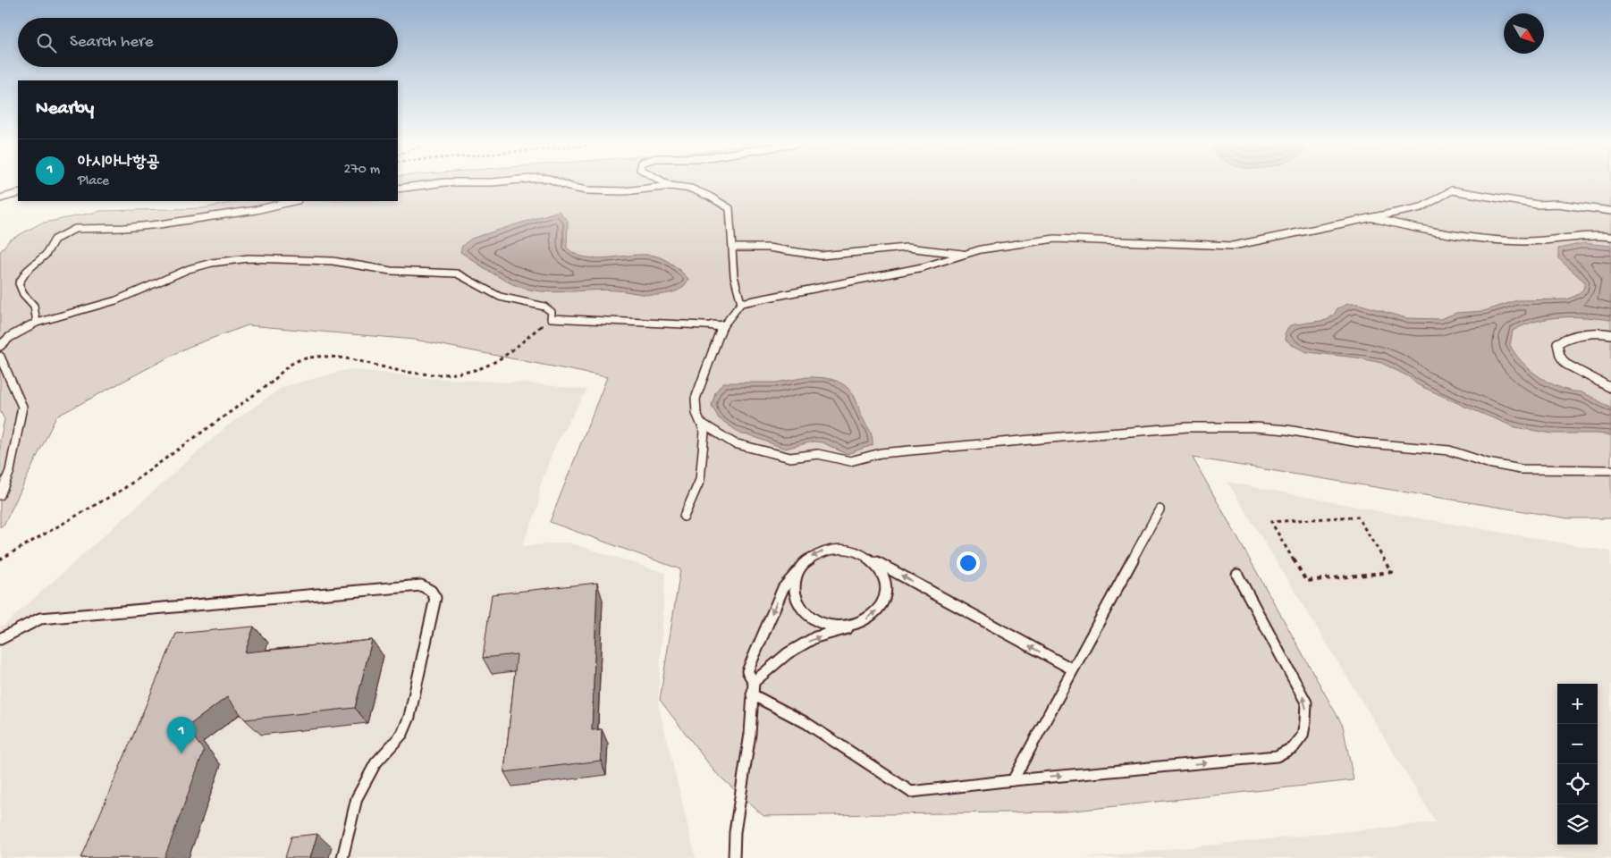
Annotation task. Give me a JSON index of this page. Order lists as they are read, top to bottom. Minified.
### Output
{"north":"bottom right","page":{"search":"Search here","heading":"Nearby","list":[{"mark":"1","name":"아시아나항공","note":"Place","value":"270 m"}],"map_buttons":["+","−"],"pins":"1"}}
